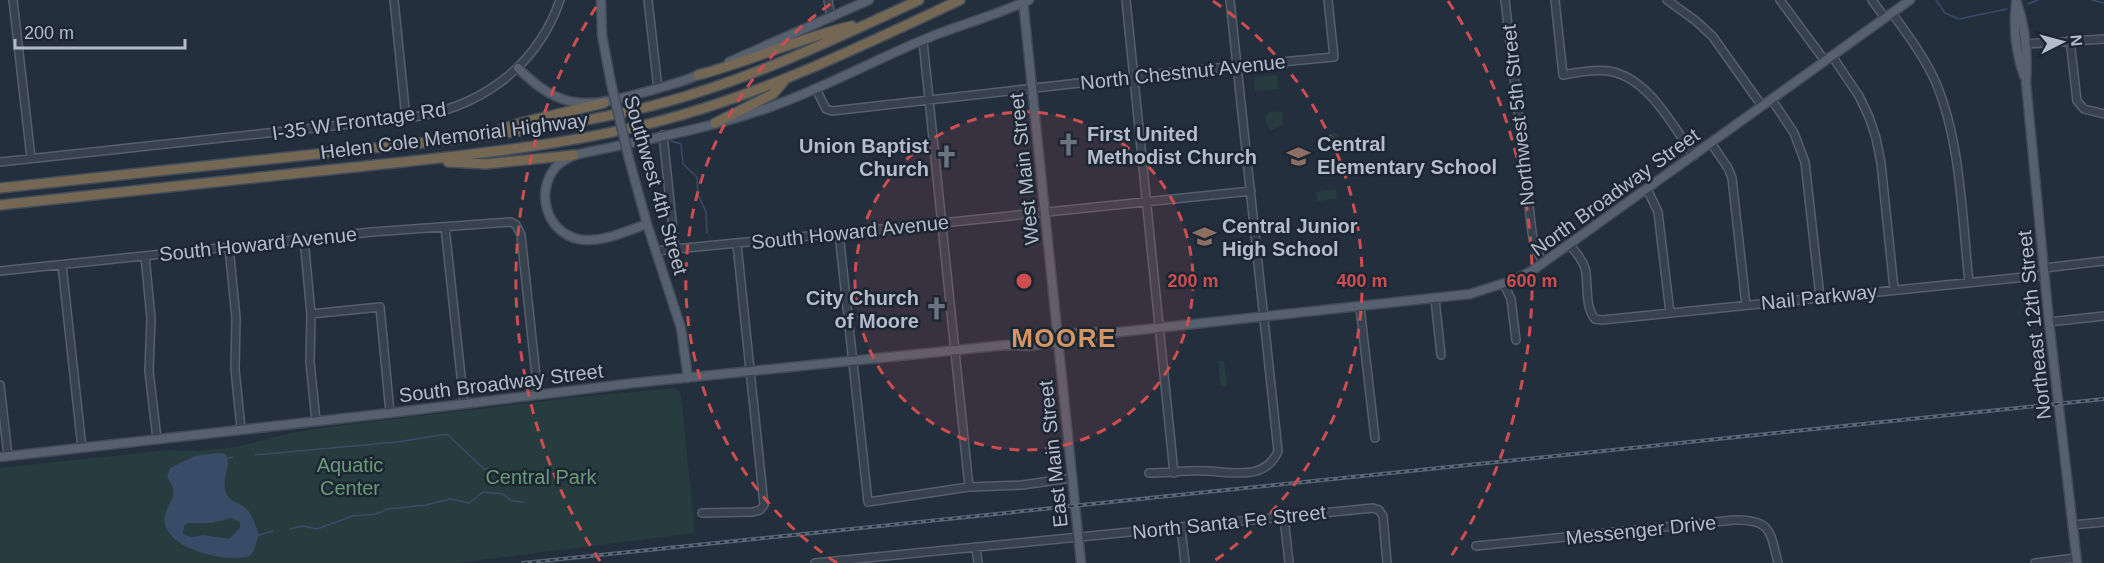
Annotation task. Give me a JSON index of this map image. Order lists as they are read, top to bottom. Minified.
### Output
{"streets":{"highway":["Helen Cole Memorial Highway"],"main road":["West Main Street","Southwest 4th Street","North Broadway Street","Northeast 12th Street","South Broadway Street","East Main Street"],"street":["North Chestnut Avenue","Northwest 5th Street","I-35 W Frontage Rd","South Howard Avenue","Nail Parkway","North Santa Fe Street","Messenger Drive"]},"crossings":[["North Chestnut Avenue","West Main Street"],["Northwest 5th Street","North Broadway Street"],["West Main Street","North Broadway Street"],["West Main Street","South Howard Avenue"],["West Main Street","South Broadway Street"],["West Main Street","East Main Street"],["Southwest 4th Street","South Howard Avenue"],["Southwest 4th Street","South Broadway Street"],["North Broadway Street","Nail Parkway"],["North Broadway Street","South Broadway Street"],["North Broadway Street","East Main Street"],["South Howard Avenue","South Broadway Street"],["Nail Parkway","Northeast 12th Street"],["South Broadway Street","East Main Street"],["East Main Street","North Santa Fe Street"]],"districts":["MOORE"],"parks":["Aquatic Center","Central Park"],"places":{"church":["First United Methodist Church","Union Baptist Church","City Church of Moore"],"school or university":["Central Elementary School","Central Junior High School"]},"scale_bar":"200 m","north":"right","rings":["200 m","400 m","600 m"]}
